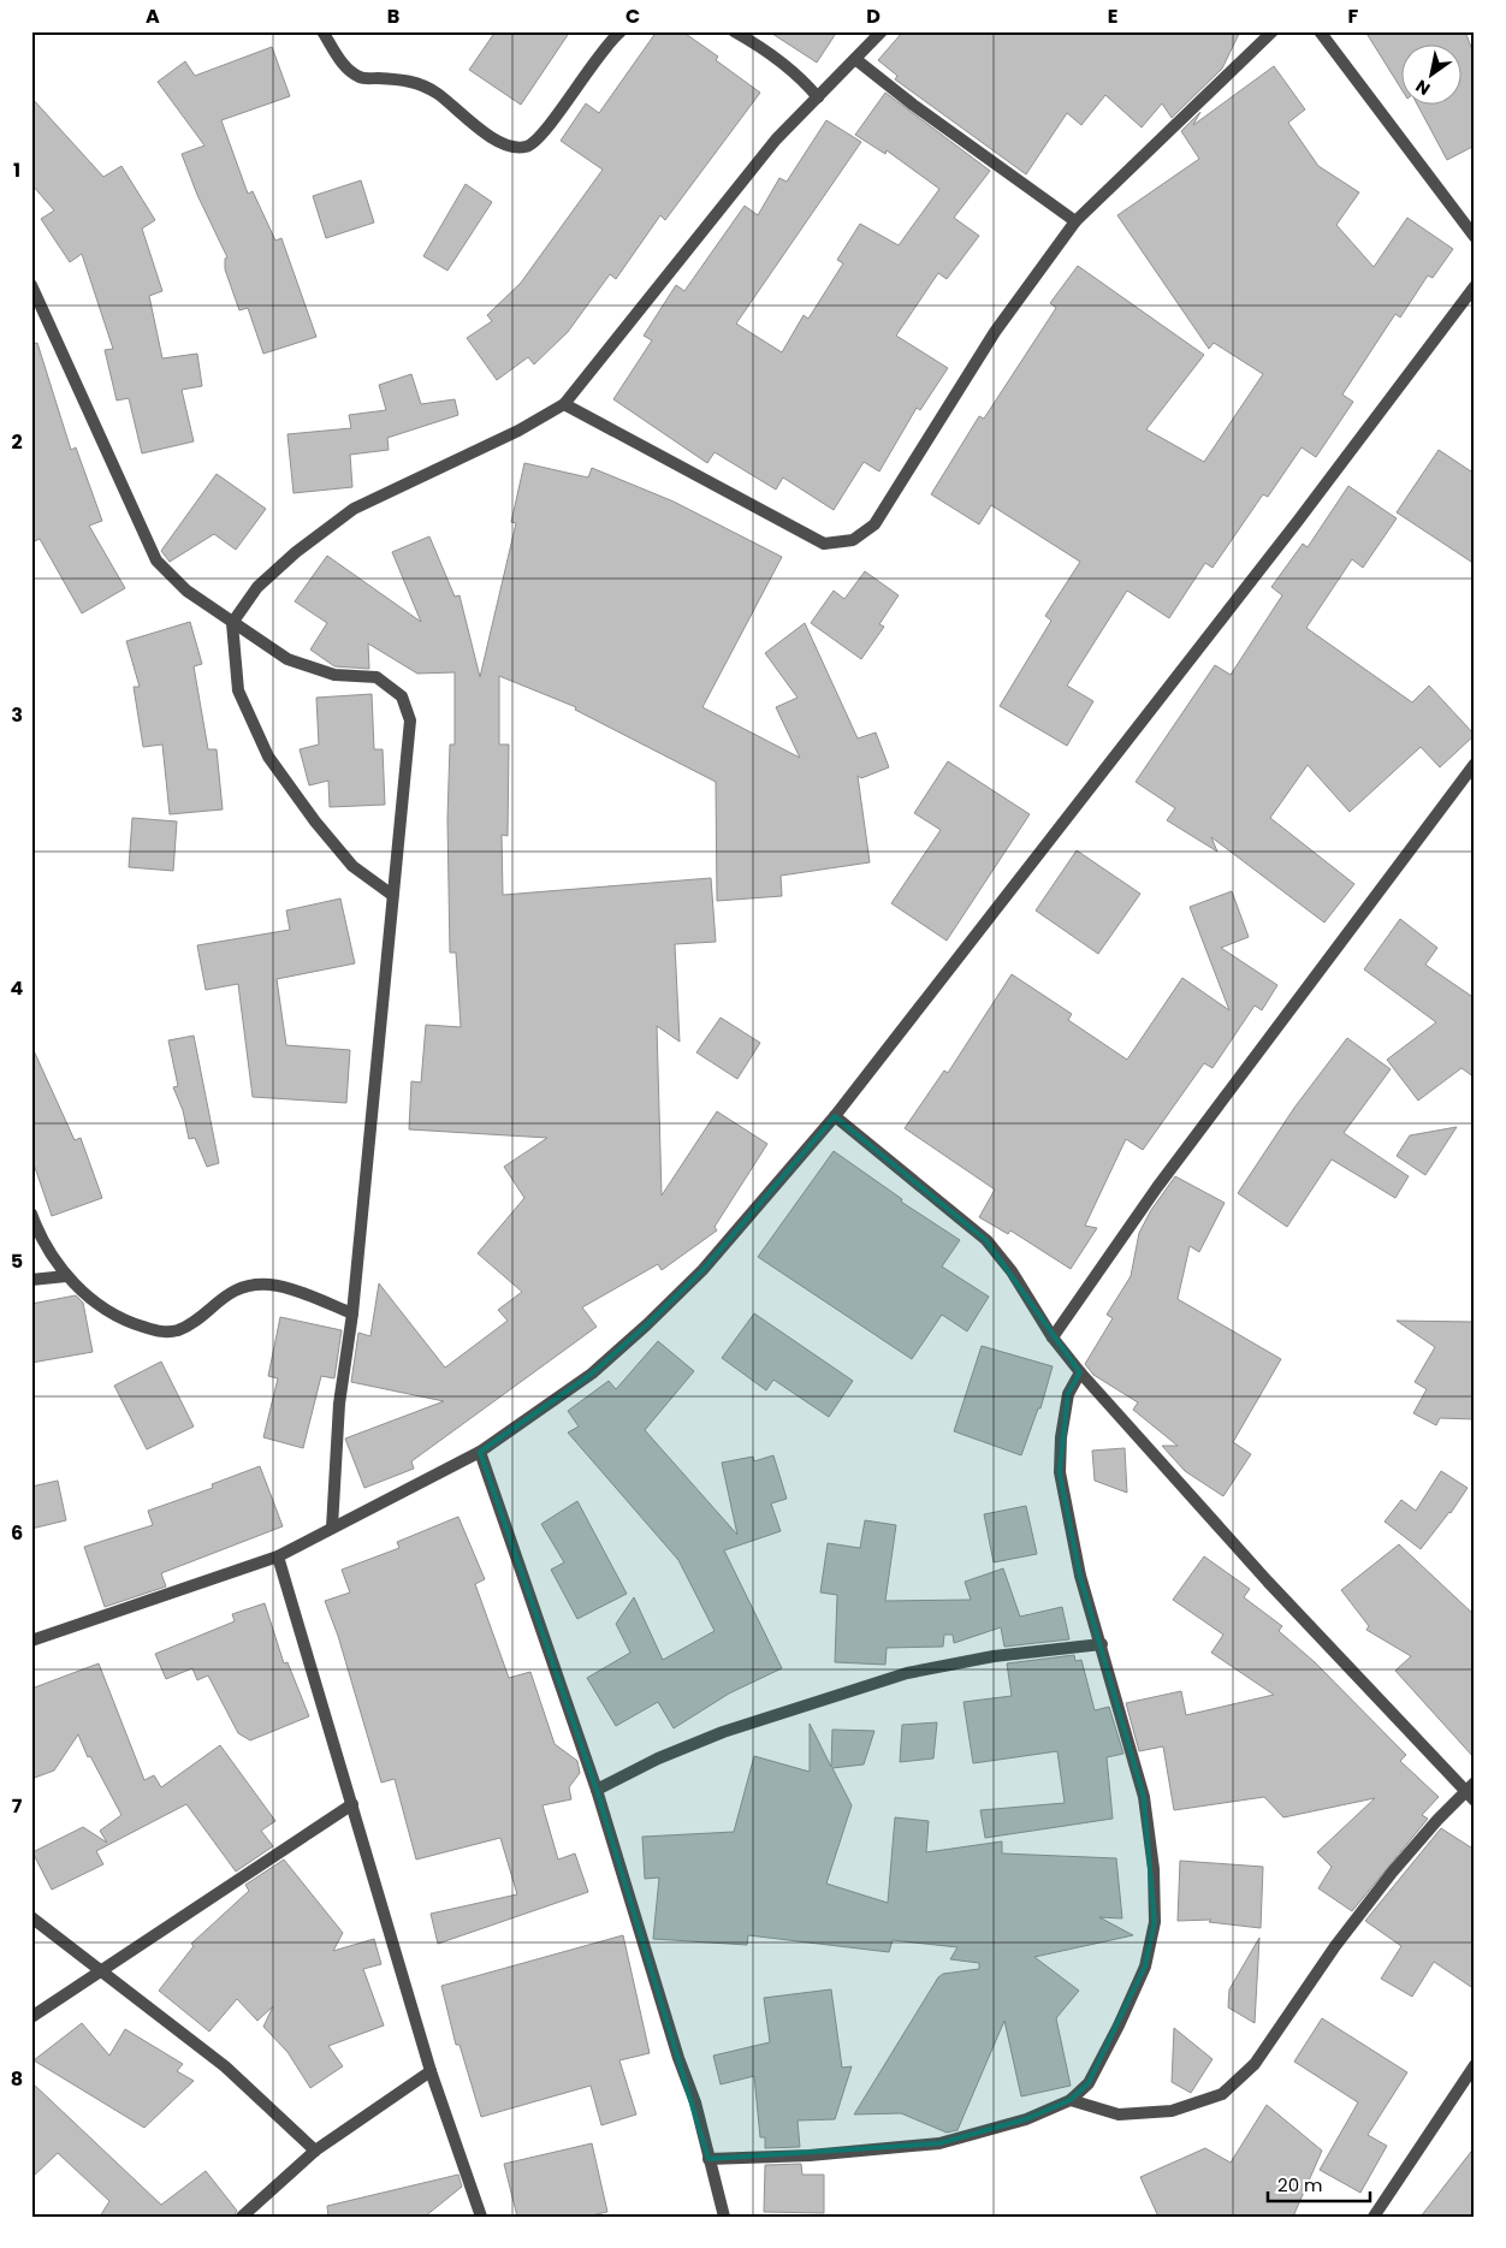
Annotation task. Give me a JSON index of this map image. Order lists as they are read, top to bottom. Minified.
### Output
{"scale_bar":"20 m","north":"bottom left","grid":{"columns":["A","B","C","D","E","F"],"rows":["1","2","3","4","5","6","7","8"]}}
